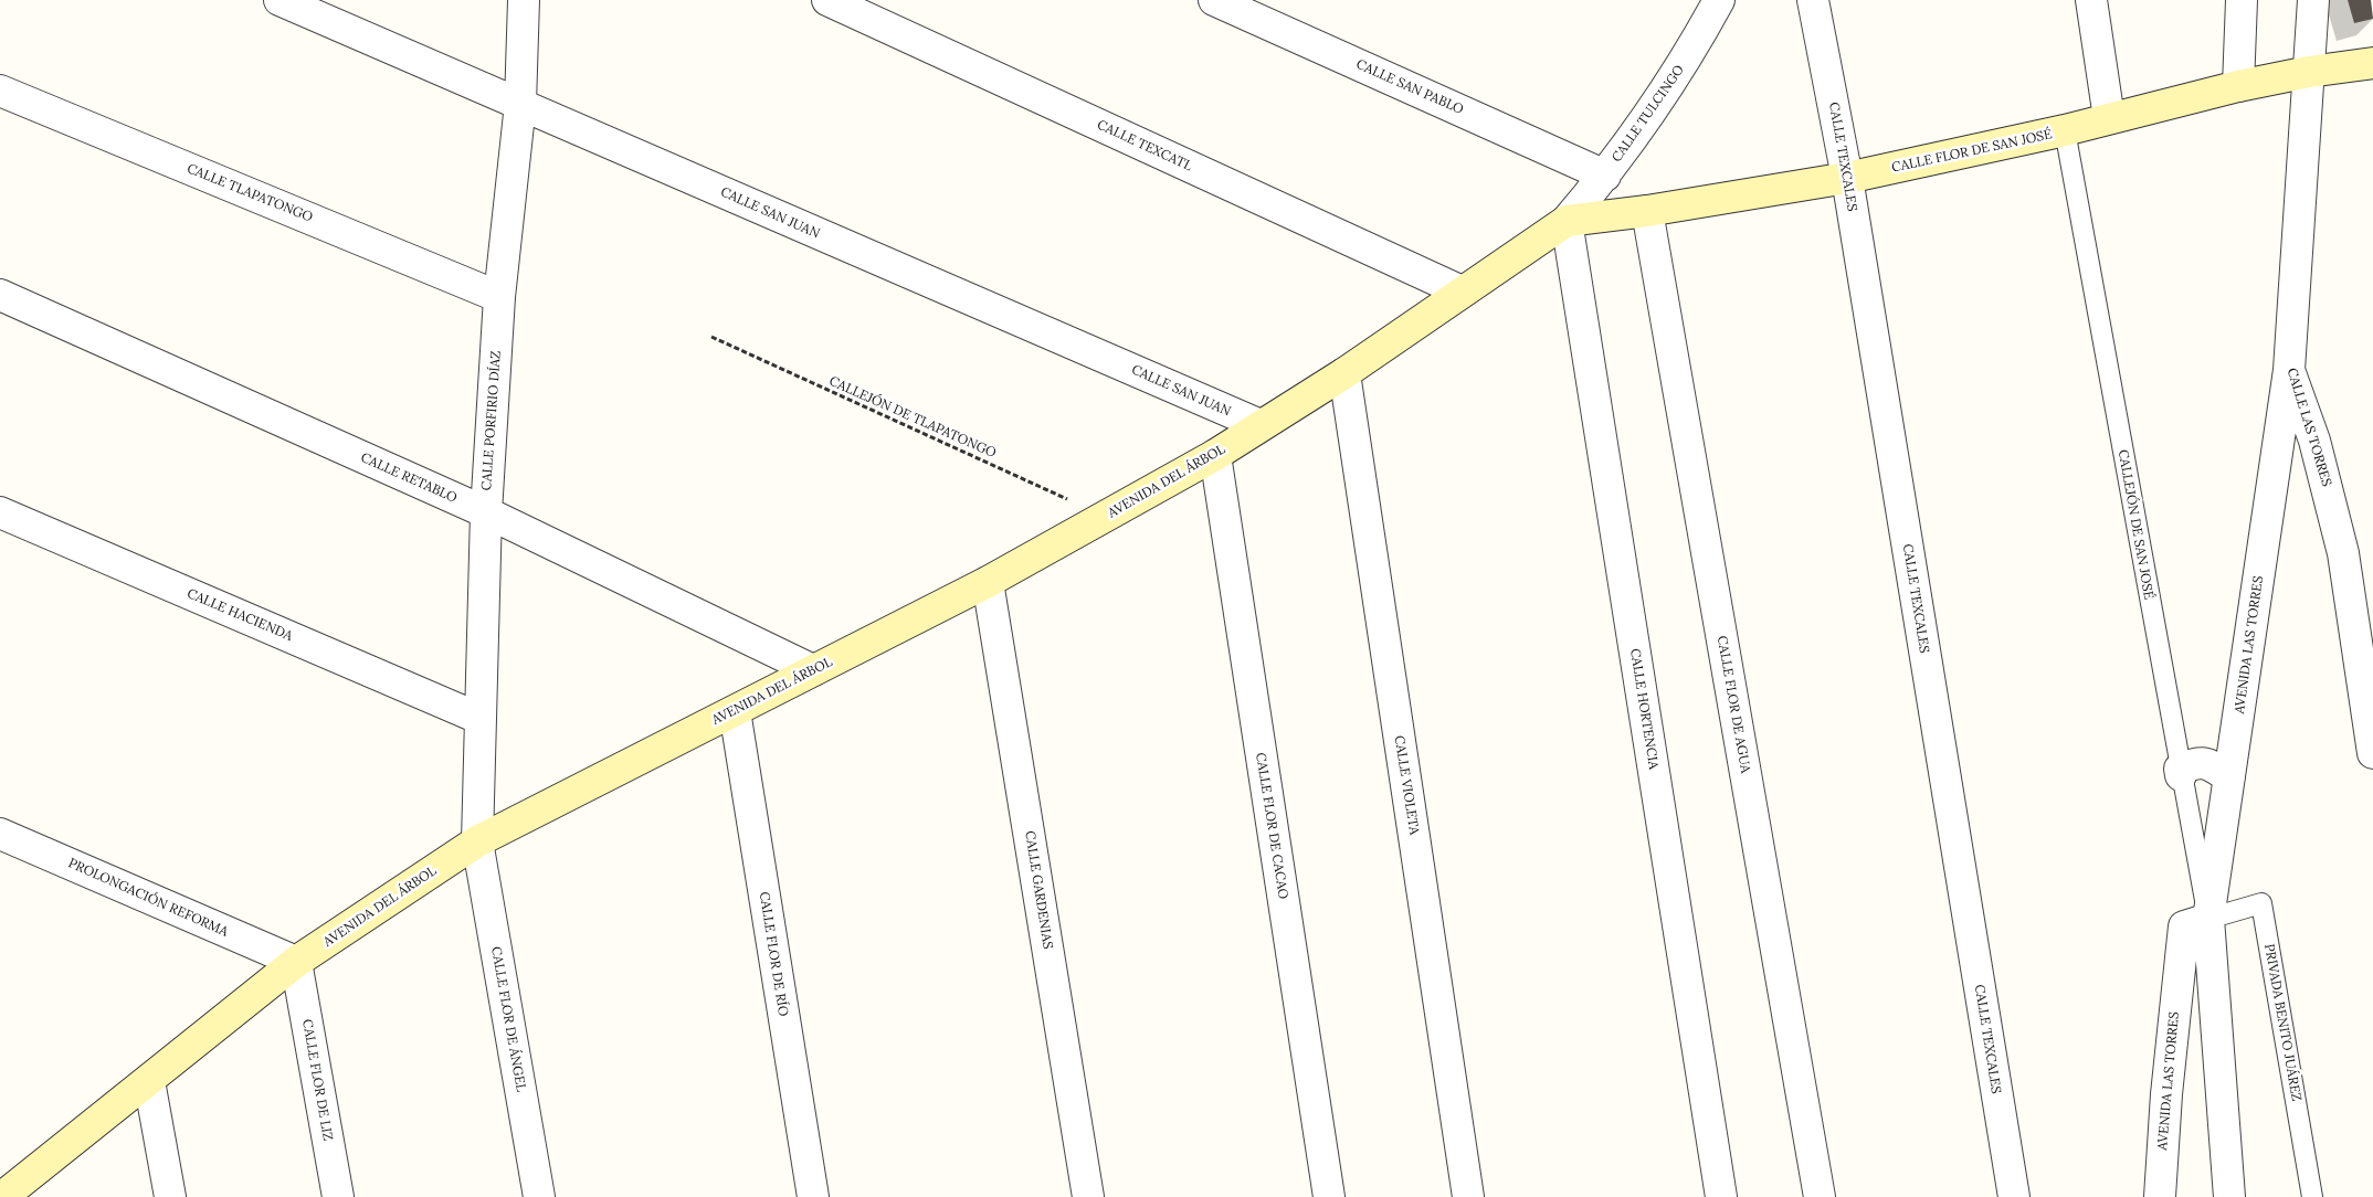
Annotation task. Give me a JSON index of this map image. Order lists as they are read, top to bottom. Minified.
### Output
{"streets":{"street":["CALLE SAN PABLO","CALLE TULCINGO","CALLE TEXCATL","CALLE FLOR DE SAN JOSÉ","CALLE TEXCALES","CALLE TLAPATONGO","CALLE SAN JUAN","CALLE PORFIRIO DÍAZ","CALLE LAS TORRES","CALLE RETABLO","AVENIDA DEL ÁRBOL","CALLE HACIENDA","AVENIDA LAS TORRES","CALLE FLOR DE AGUA","CALLE HORTENCIA","CALLE VIOLETA","CALLE FLOR DE CACAO","CALLE GARDENIAS","PROLONGACIÓN REFORMA","CALLE FLOR DE RÍO","CALLE FLOR DE ÁNGEL","CALLE FLOR DE LIZ"],"lane":["CALLEJÓN DE SAN JOSÉ","PRIVADA BENITO JUÁREZ"],"path":["CALLEJÓN DE TLAPATONGO"]},"crossings":[["CALLE SAN PABLO","CALLE TULCINGO"],["CALLE TULCINGO","CALLE FLOR DE SAN JOSÉ"],["CALLE TULCINGO","AVENIDA DEL ÁRBOL"],["CALLE TULCINGO","CALLE HORTENCIA"],["CALLE TEXCATL","AVENIDA DEL ÁRBOL"],["CALLE FLOR DE SAN JOSÉ","CALLE TEXCALES"],["CALLE FLOR DE SAN JOSÉ","CALLE LAS TORRES"],["CALLE FLOR DE SAN JOSÉ","AVENIDA DEL ÁRBOL"],["CALLE FLOR DE SAN JOSÉ","CALLEJÓN DE SAN JOSÉ"],["CALLE FLOR DE SAN JOSÉ","CALLE FLOR DE AGUA"],["CALLE FLOR DE SAN JOSÉ","CALLE HORTENCIA"],["CALLE TLAPATONGO","CALLE PORFIRIO DÍAZ"],["CALLE SAN JUAN","CALLE PORFIRIO DÍAZ"],["CALLE SAN JUAN","AVENIDA DEL ÁRBOL"],["CALLEJÓN DE TLAPATONGO","AVENIDA DEL ÁRBOL"],["CALLE PORFIRIO DÍAZ","CALLE RETABLO"],["CALLE PORFIRIO DÍAZ","AVENIDA DEL ÁRBOL"],["CALLE PORFIRIO DÍAZ","CALLE HACIENDA"],["CALLE PORFIRIO DÍAZ","CALLE FLOR DE ÁNGEL"],["CALLE LAS TORRES","AVENIDA LAS TORRES"],["CALLE RETABLO","AVENIDA DEL ÁRBOL"],["AVENIDA DEL ÁRBOL","CALLE HORTENCIA"],["AVENIDA DEL ÁRBOL","CALLE VIOLETA"],["AVENIDA DEL ÁRBOL","CALLE FLOR DE CACAO"],["AVENIDA DEL ÁRBOL","CALLE GARDENIAS"],["AVENIDA DEL ÁRBOL","PROLONGACIÓN REFORMA"],["AVENIDA DEL ÁRBOL","CALLE FLOR DE RÍO"],["AVENIDA DEL ÁRBOL","CALLE FLOR DE ÁNGEL"],["AVENIDA DEL ÁRBOL","CALLE FLOR DE LIZ"],["CALLEJÓN DE SAN JOSÉ","AVENIDA LAS TORRES"],["CALLEJÓN DE SAN JOSÉ","PRIVADA BENITO JUÁREZ"],["AVENIDA LAS TORRES","PRIVADA BENITO JUÁREZ"],["PROLONGACIÓN REFORMA","CALLE FLOR DE LIZ"]]}
